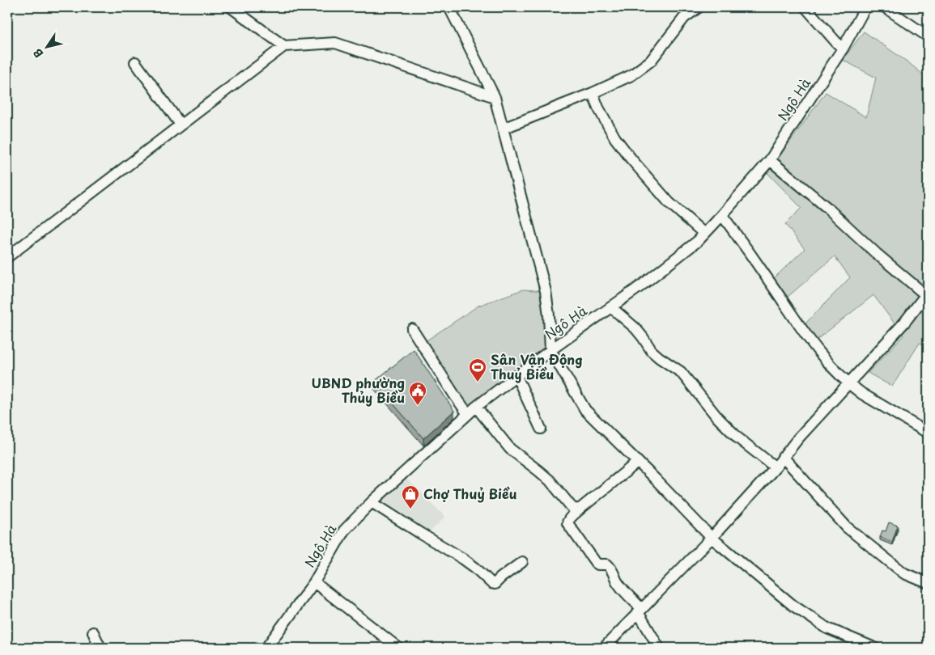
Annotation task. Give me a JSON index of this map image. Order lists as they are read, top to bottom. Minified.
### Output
{"streets":{"street":["Ngô Hà"]},"places":{"sports":["Sân Vận Động Thuỷ Biều"],"public building":["UBND phường Thủy Biều"],"shop":["Chợ Thuỷ Biều"]},"north":"bottom left"}
